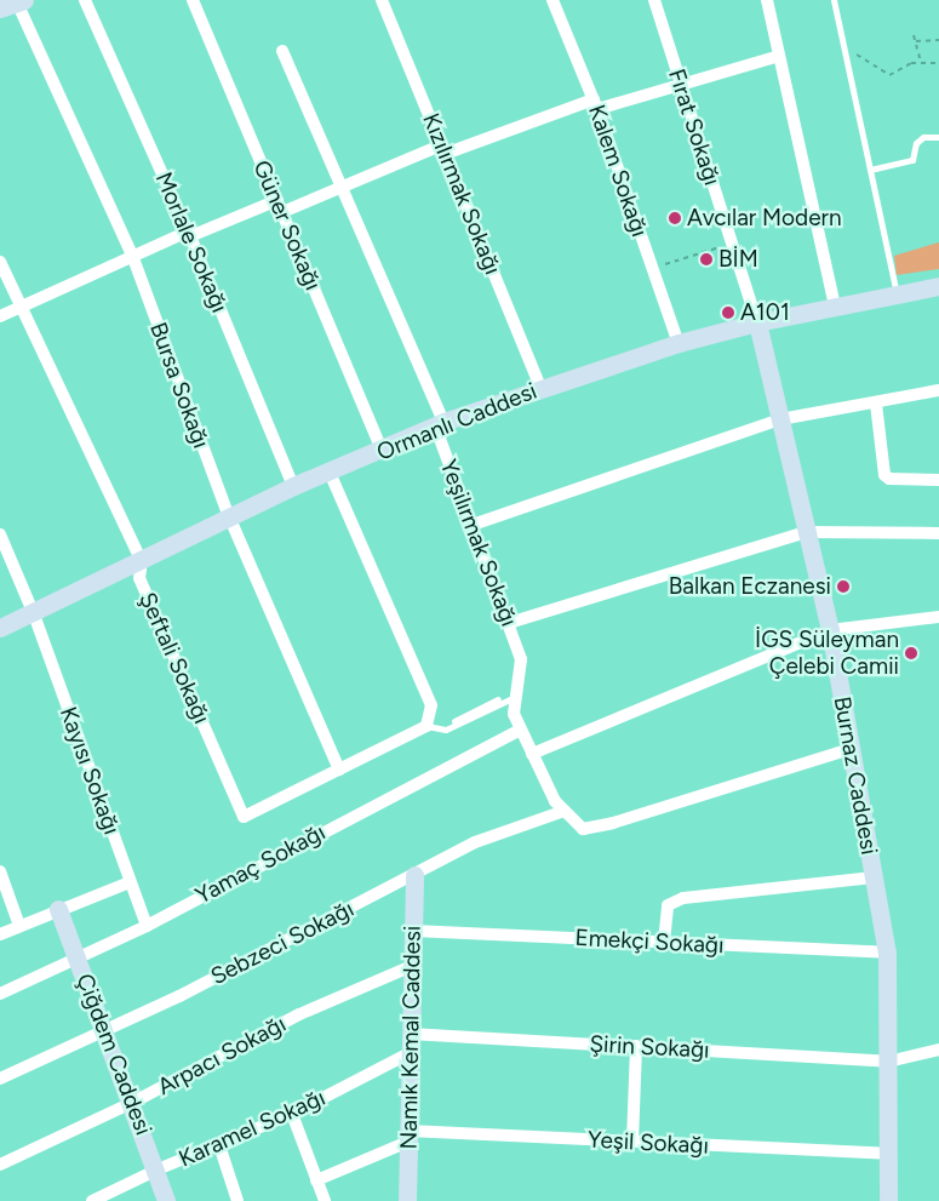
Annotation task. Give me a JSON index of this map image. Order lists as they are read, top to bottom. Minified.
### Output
{"streets":{"main road":["Ormanlı Caddesi","Burnaz Caddesi","Namık Kemal Caddesi","Çiğdem Caddesi"],"street":["Fırat Sokağı","Kalem Sokağı","Kızılırmak Sokağı","Güner Sokağı","Morlale Sokağı","Bursa Sokağı","Yeşilırmak Sokağı","Şeftali Sokağı","Kayısı Sokağı","Yamaç Sokağı","Emekçi Sokağı","Sebzeci Sokağı","Şirin Sokağı","Arpacı Sokağı","Karamel Sokağı","Yeşil Sokağı"]},"crossings":[["Fırat Sokağı","Ormanlı Caddesi"],["Fırat Sokağı","Burnaz Caddesi"],["Kalem Sokağı","Ormanlı Caddesi"],["Kızılırmak Sokağı","Ormanlı Caddesi"],["Güner Sokağı","Ormanlı Caddesi"],["Morlale Sokağı","Ormanlı Caddesi"],["Bursa Sokağı","Ormanlı Caddesi"],["Bursa Sokağı","Şeftali Sokağı"],["Ormanlı Caddesi","Yeşilırmak Sokağı"],["Ormanlı Caddesi","Şeftali Sokağı"],["Ormanlı Caddesi","Kayısı Sokağı"],["Ormanlı Caddesi","Burnaz Caddesi"],["Yeşilırmak Sokağı","Burnaz Caddesi"],["Yeşilırmak Sokağı","Yamaç Sokağı"],["Yeşilırmak Sokağı","Sebzeci Sokağı"],["Kayısı Sokağı","Yamaç Sokağı"],["Burnaz Caddesi","Emekçi Sokağı"],["Burnaz Caddesi","Şirin Sokağı"],["Burnaz Caddesi","Yeşil Sokağı"],["Yamaç Sokağı","Çiğdem Caddesi"],["Emekçi Sokağı","Namık Kemal Caddesi"],["Sebzeci Sokağı","Namık Kemal Caddesi"],["Sebzeci Sokağı","Çiğdem Caddesi"],["Namık Kemal Caddesi","Şirin Sokağı"],["Namık Kemal Caddesi","Arpacı Sokağı"],["Namık Kemal Caddesi","Karamel Sokağı"],["Namık Kemal Caddesi","Yeşil Sokağı"],["Çiğdem Caddesi","Arpacı Sokağı"],["Çiğdem Caddesi","Karamel Sokağı"]],"places":["Avcılar Modern","BİM","A101","Balkan Eczanesi","İGS Süleyman Çelebi Camii"]}
